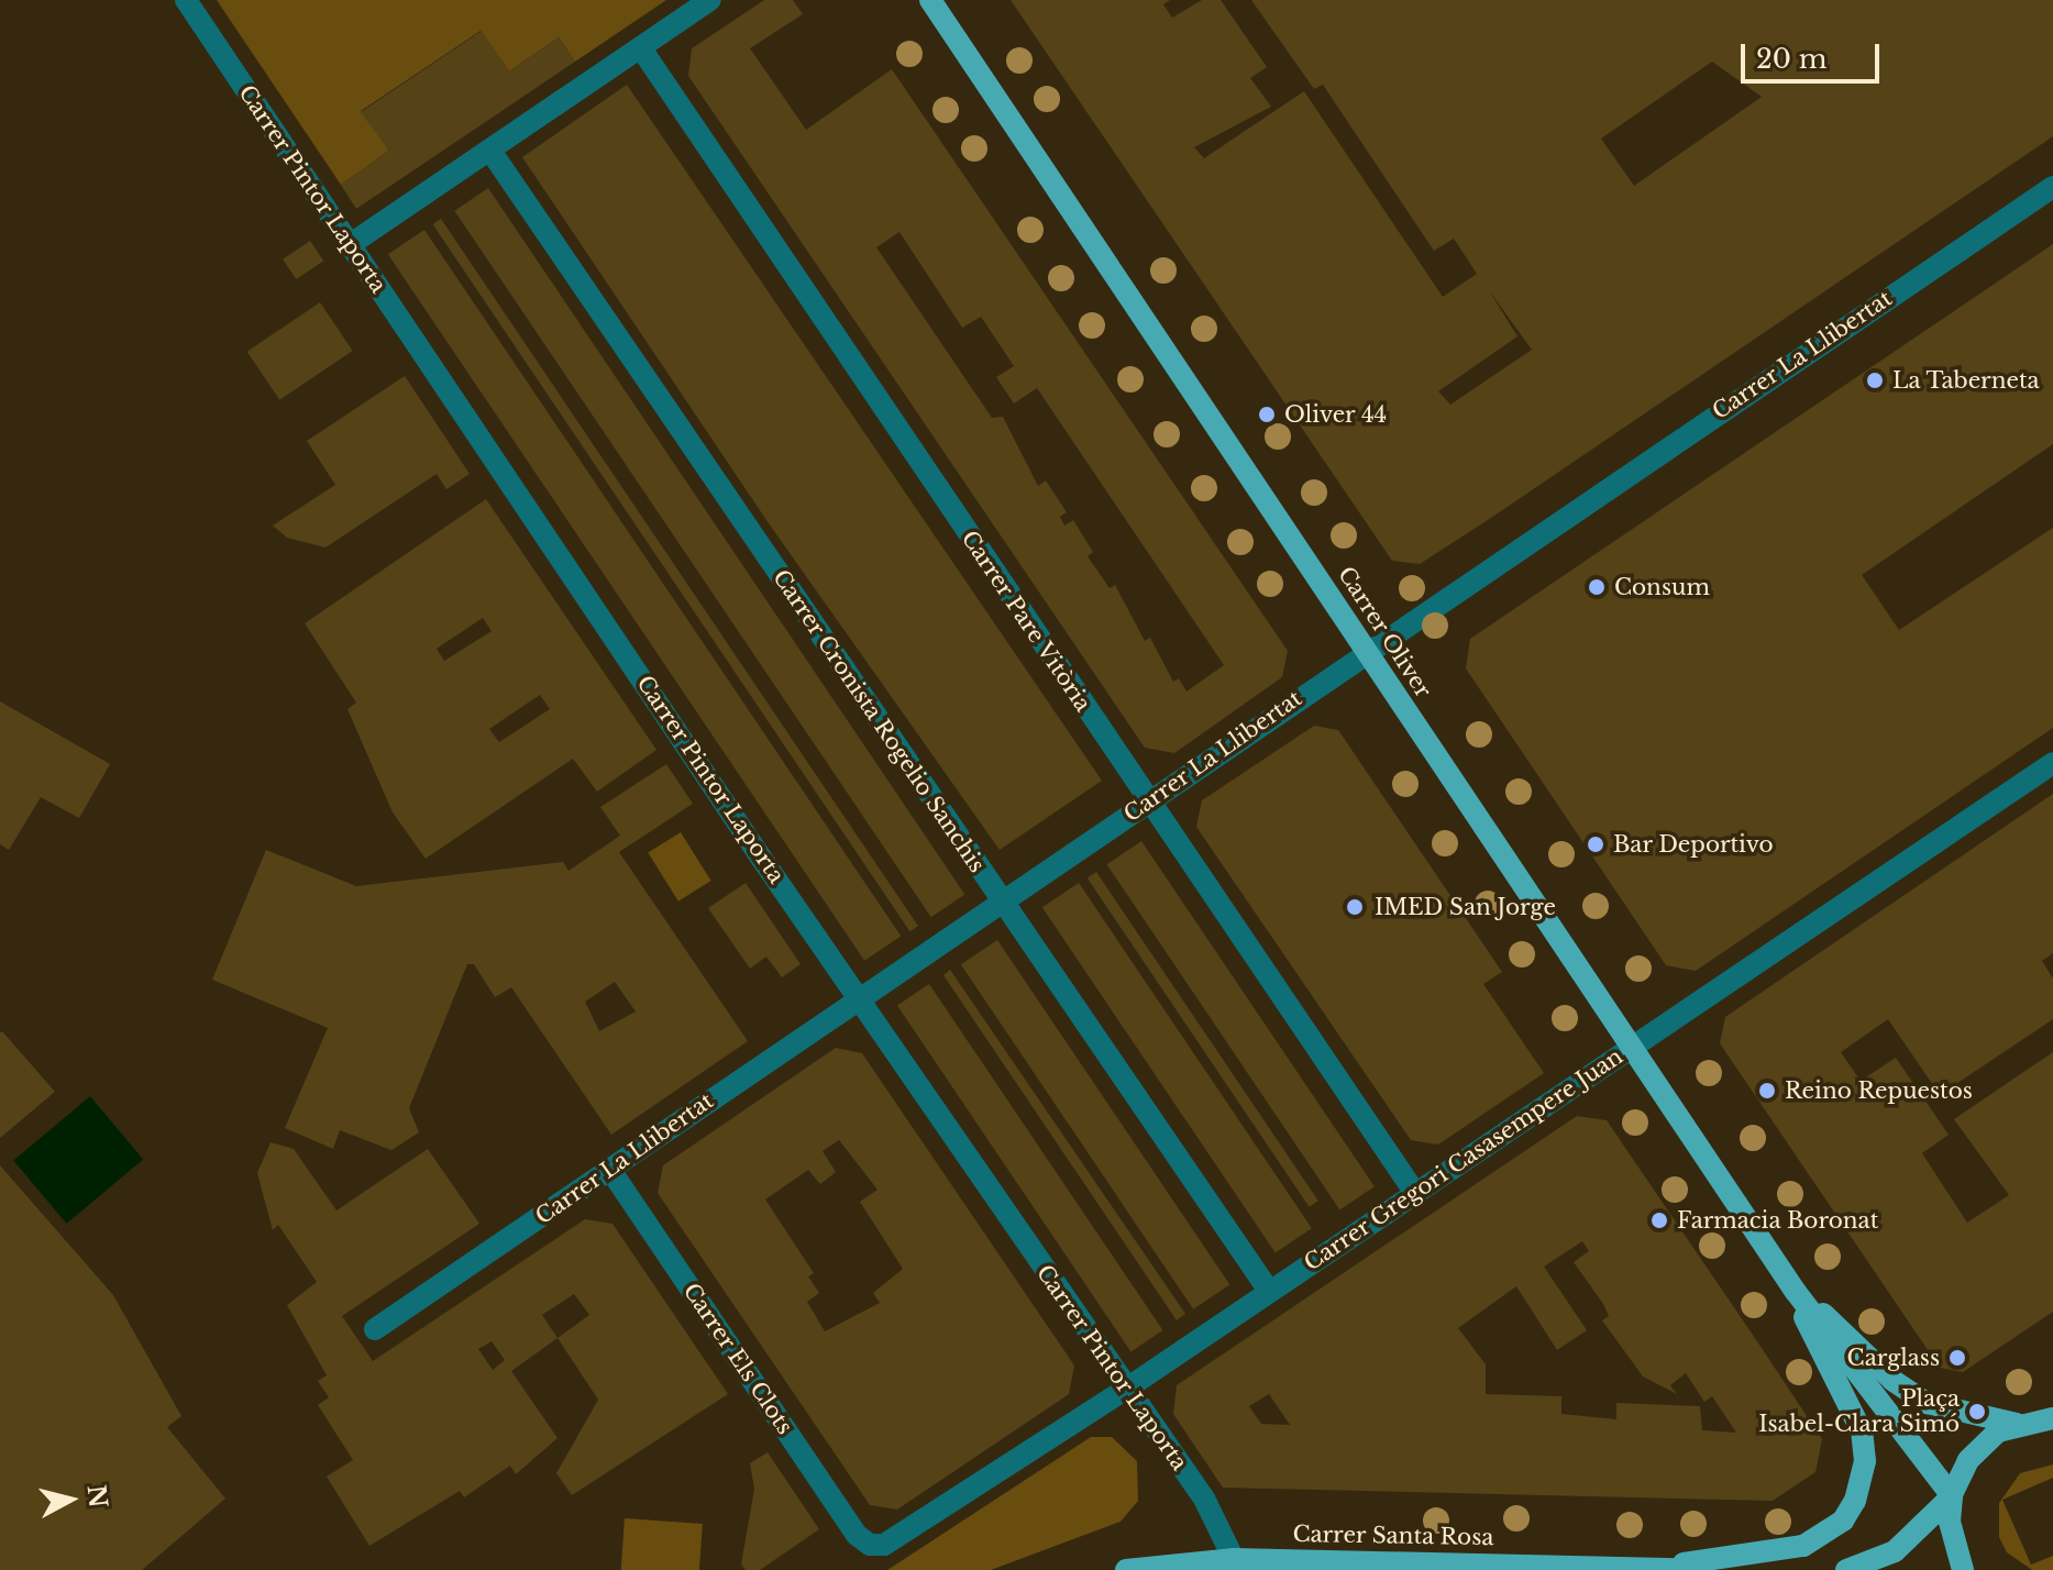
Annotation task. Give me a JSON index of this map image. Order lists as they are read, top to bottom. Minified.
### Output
{"streets":{"main road":["Carrer Oliver","Carrer Santa Rosa"],"street":["Carrer Pintor Laporta","Carrer La Llibertat","Carrer Pare Vitòria","Carrer Cronista Rogelio Sanchis","Carrer Gregori Casasempere Juan","Carrer Els Clots"]},"crossings":[["Carrer Pintor Laporta","Carrer La Llibertat"],["Carrer Pintor Laporta","Carrer Gregori Casasempere Juan"],["Carrer Pintor Laporta","Carrer Santa Rosa"],["Carrer La Llibertat","Carrer Pare Vitòria"],["Carrer La Llibertat","Carrer Oliver"],["Carrer La Llibertat","Carrer Cronista Rogelio Sanchis"],["Carrer La Llibertat","Carrer Els Clots"],["Carrer Pare Vitòria","Carrer Gregori Casasempere Juan"],["Carrer Oliver","Carrer Gregori Casasempere Juan"],["Carrer Cronista Rogelio Sanchis","Carrer Gregori Casasempere Juan"],["Carrer Gregori Casasempere Juan","Carrer Els Clots"]],"places":["La Taberneta","Oliver 44","Consum","Bar Deportivo","IMED San Jorge","Reino Repuestos","Farmacia Boronat","Carglass","Plaça Isabel-Clara Simó"],"scale_bar":"20 m","north":"right"}
